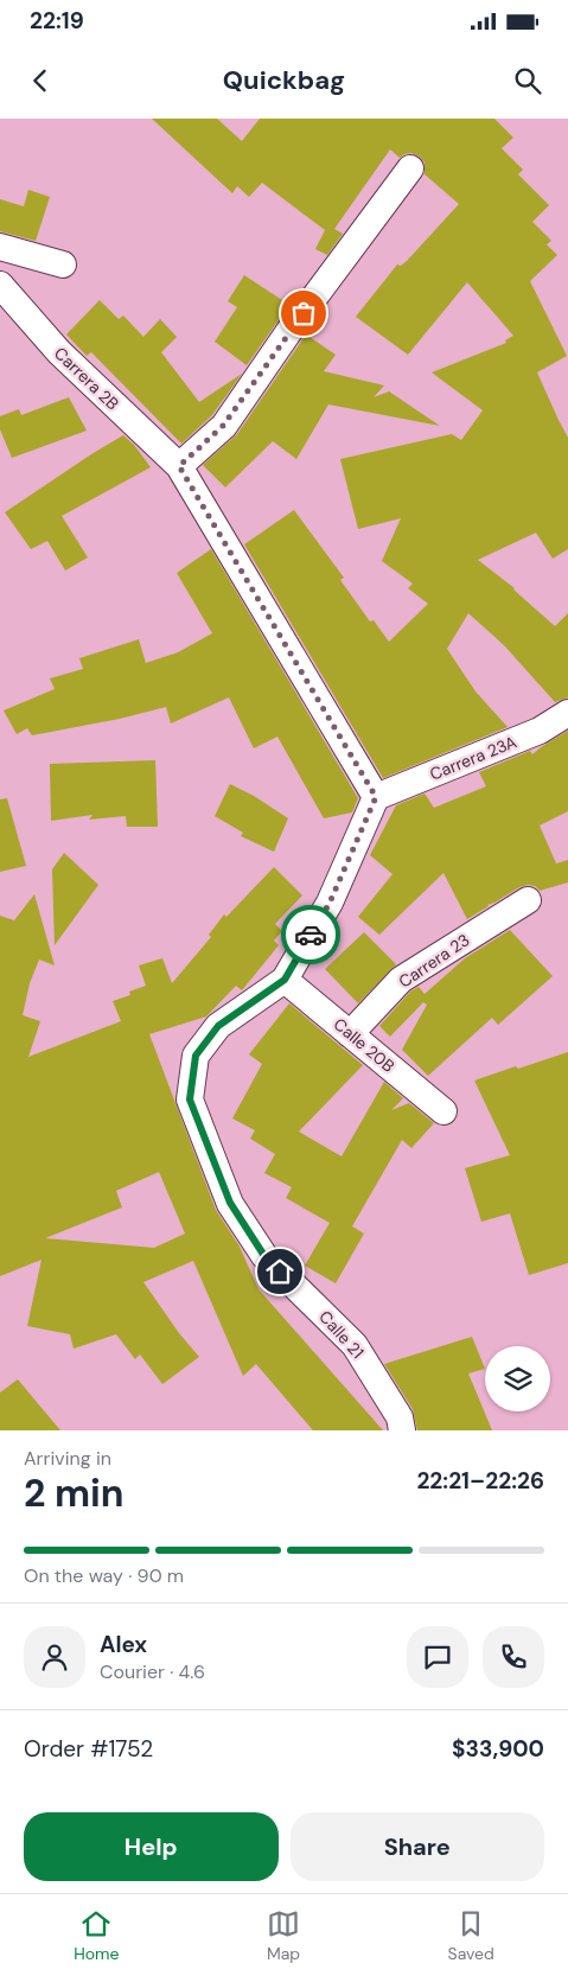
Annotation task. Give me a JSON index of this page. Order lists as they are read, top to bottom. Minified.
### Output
{"streets":{"street":["Carrera 2B","Carrera 23A","Carrera 23","Calle 20B","Calle 21"]},"crossings":[["Carrera 23","Calle 20B"],["Calle 20B","Calle 21"]],"page":{"status":"22:19","header":"Quickbag","heading":["2 min","Arriving in","22:21–22:26"],"panel":["Alex","Courier · 4.6","Order #1752","$33,900"],"bar":"On the way · 90 m","buttons":["Help","Share"],"tabs":["Home","Map","Saved"]}}
